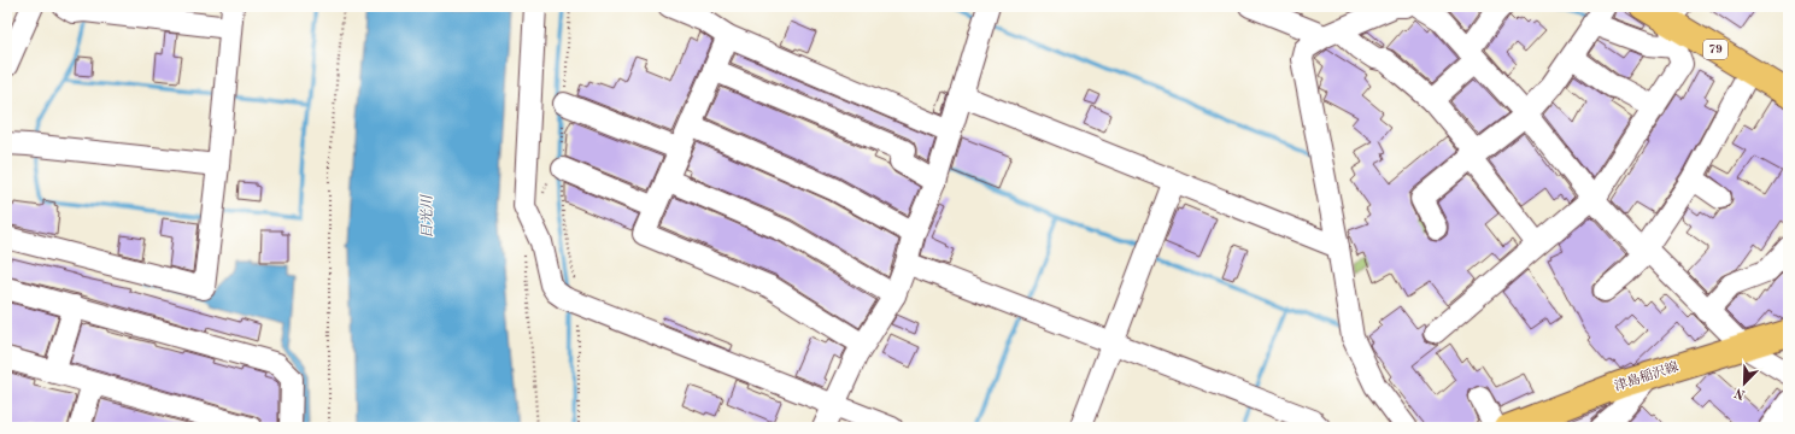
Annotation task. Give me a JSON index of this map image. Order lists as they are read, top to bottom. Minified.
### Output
{"streets":{"main road":["79","津島稲沢線"]},"water":["日光川"],"north":"bottom left"}
